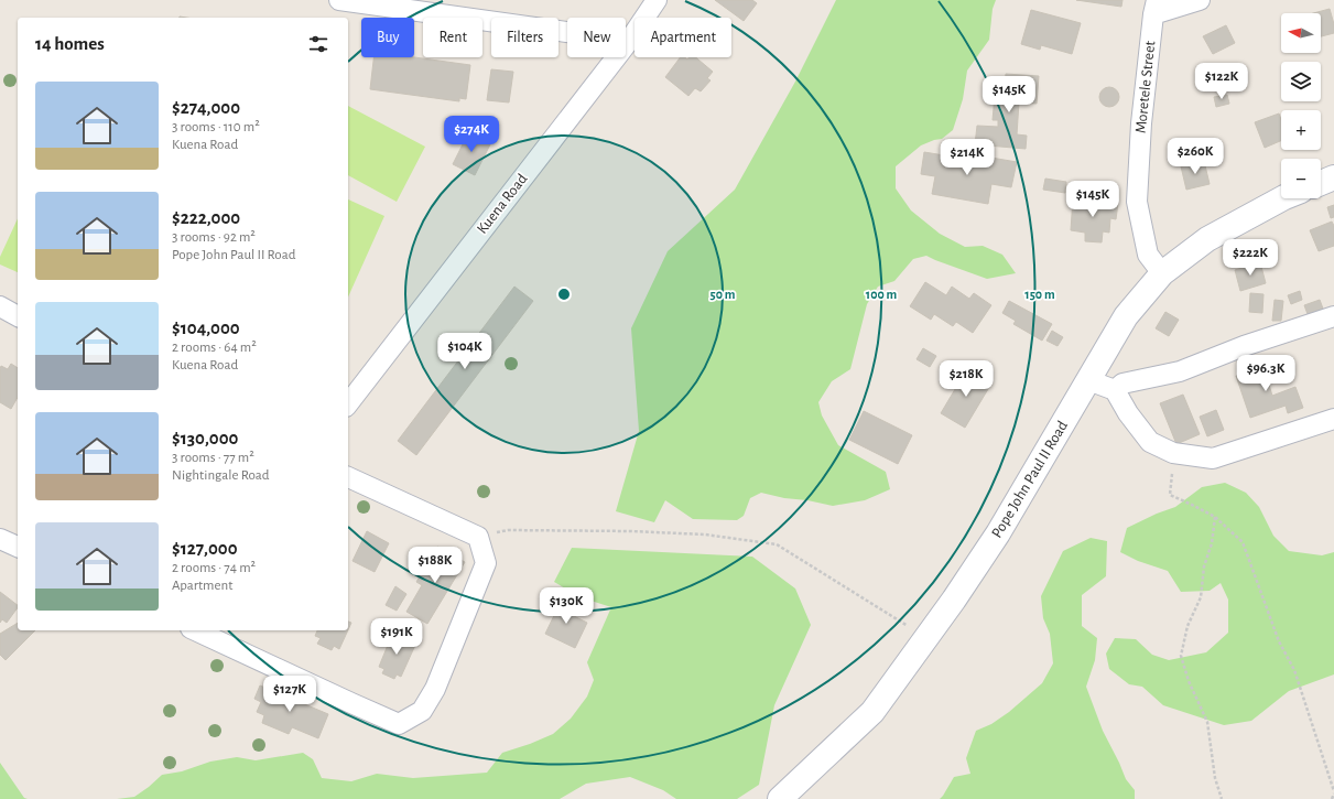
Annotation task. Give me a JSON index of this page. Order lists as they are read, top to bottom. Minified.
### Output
{"streets":{"main road":["Pope John Paul II Road"],"street":["Moretele Street","Kuena Road"]},"crossings":[["Moretele Street","Pope John Paul II Road"]],"north":"left","page":{"map_buttons":["+","−"],"chip":["Buy","Rent","Filters","New","Apartment"],"heading":"14 homes","price":["$122K","$145K","$274K","$260K","$214K","$145K","$222K","$104K","$96.3K","$218K","$188K","$130K","$191K","$127K"],"list":[{"name":"$274,000","note":"3 rooms · 110 m² · Kuena Road"},{"name":"$222,000","note":"3 rooms · 92 m² · Pope John Paul II Road"},{"name":"$104,000","note":"2 rooms · 64 m² · Kuena Road"},{"name":"$130,000","note":"3 rooms · 77 m² · Nightingale Road"},{"name":"$127,000","note":"2 rooms · 74 m² · Apartment"}]},"rings":["50 m","100 m","150 m"]}
